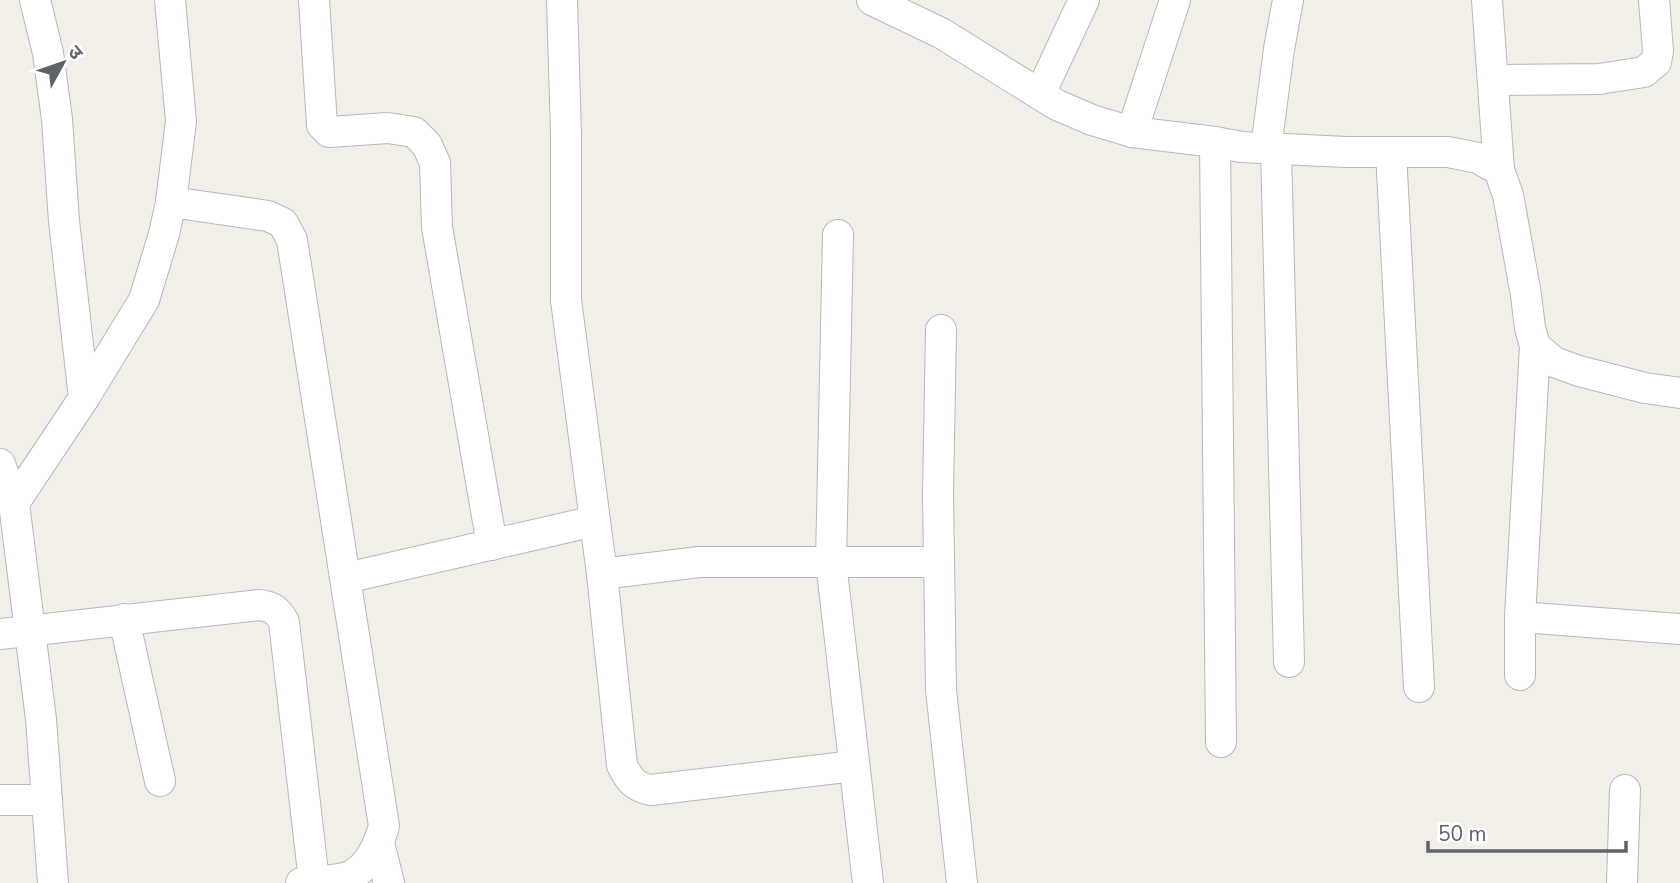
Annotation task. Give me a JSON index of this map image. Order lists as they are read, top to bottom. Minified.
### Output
{"scale_bar":"50 m","north":"top right"}
